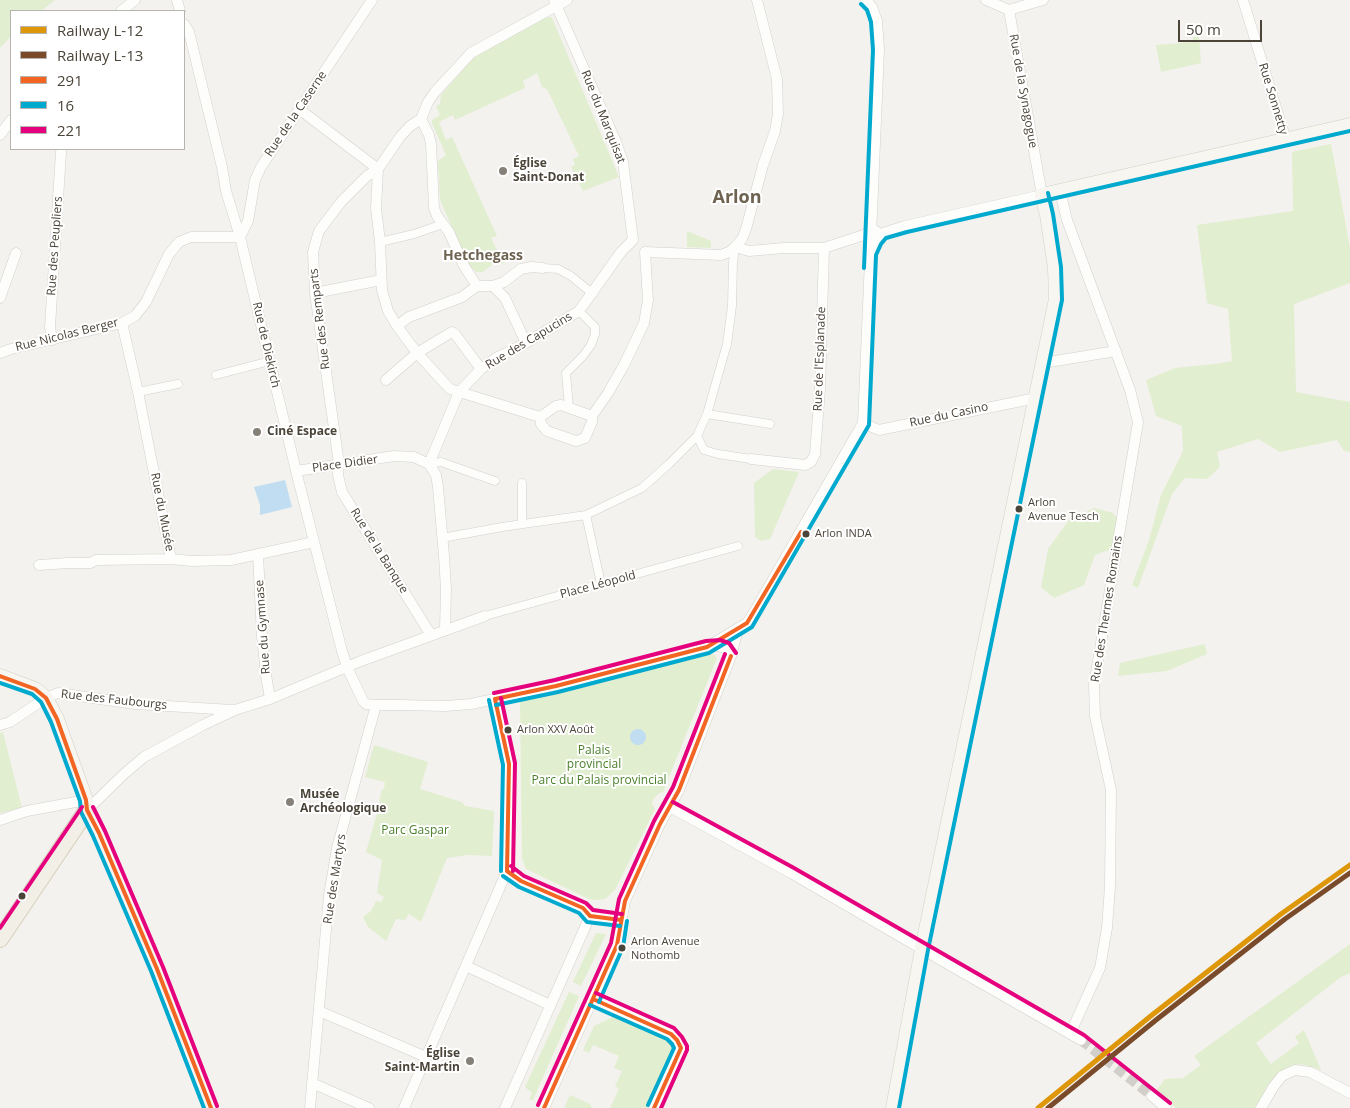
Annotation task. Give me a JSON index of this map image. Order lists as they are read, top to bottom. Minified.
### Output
{"streets":{"main road":["Rue des Faubourgs"],"street":["Rue de la Synagogue","Rue Sonnetty","Rue de la Caserne","Rue du Marquisat","Rue des Peupliers","Rue des Remparts","Rue Nicolas Berger","Rue des Capucins","Rue de Diekirch","Rue de l'Esplanade","Rue du Casino","Place Didier","Rue du Musée","Rue de la Banque","Place Léopold","Rue des Thermes Romains","Rue du Gymnase","Rue des Martyrs"]},"crossings":[["Rue de la Caserne","Rue Nicolas Berger"],["Rue de la Caserne","Rue de Diekirch"],["Rue du Marquisat","Rue des Capucins"],["Rue des Peupliers","Rue Nicolas Berger"],["Rue des Remparts","Place Didier"],["Rue des Remparts","Rue de la Banque"],["Rue Nicolas Berger","Rue de Diekirch"],["Rue Nicolas Berger","Rue du Musée"],["Rue des Capucins","Place Didier"],["Rue de Diekirch","Place Didier"],["Rue de Diekirch","Rue du Musée"],["Rue de Diekirch","Rue des Faubourgs"],["Place Didier","Rue de la Banque"],["Rue du Musée","Rue du Gymnase"],["Rue de la Banque","Rue des Faubourgs"],["Place Léopold","Rue des Faubourgs"],["Rue du Gymnase","Rue des Faubourgs"]],"districts":["Arlon","Hetchegass"],"parks":["Palais provincial","Parc du Palais provincial","Parc Gaspar"],"places":["Église Saint-Donat","Ciné Espace","Arlon Avenue Tesch","Arlon INDA","Arlon XXV Août","Musée Archéologique","Arlon Avenue Nothomb","Église Saint-Martin"],"lines":["transit line 16","transit line 291","transit line 221","rail line L-12","rail line L-13"],"legend":["Railway L-12","Railway L-13","291","16","221"],"scale_bar":"50 m"}
